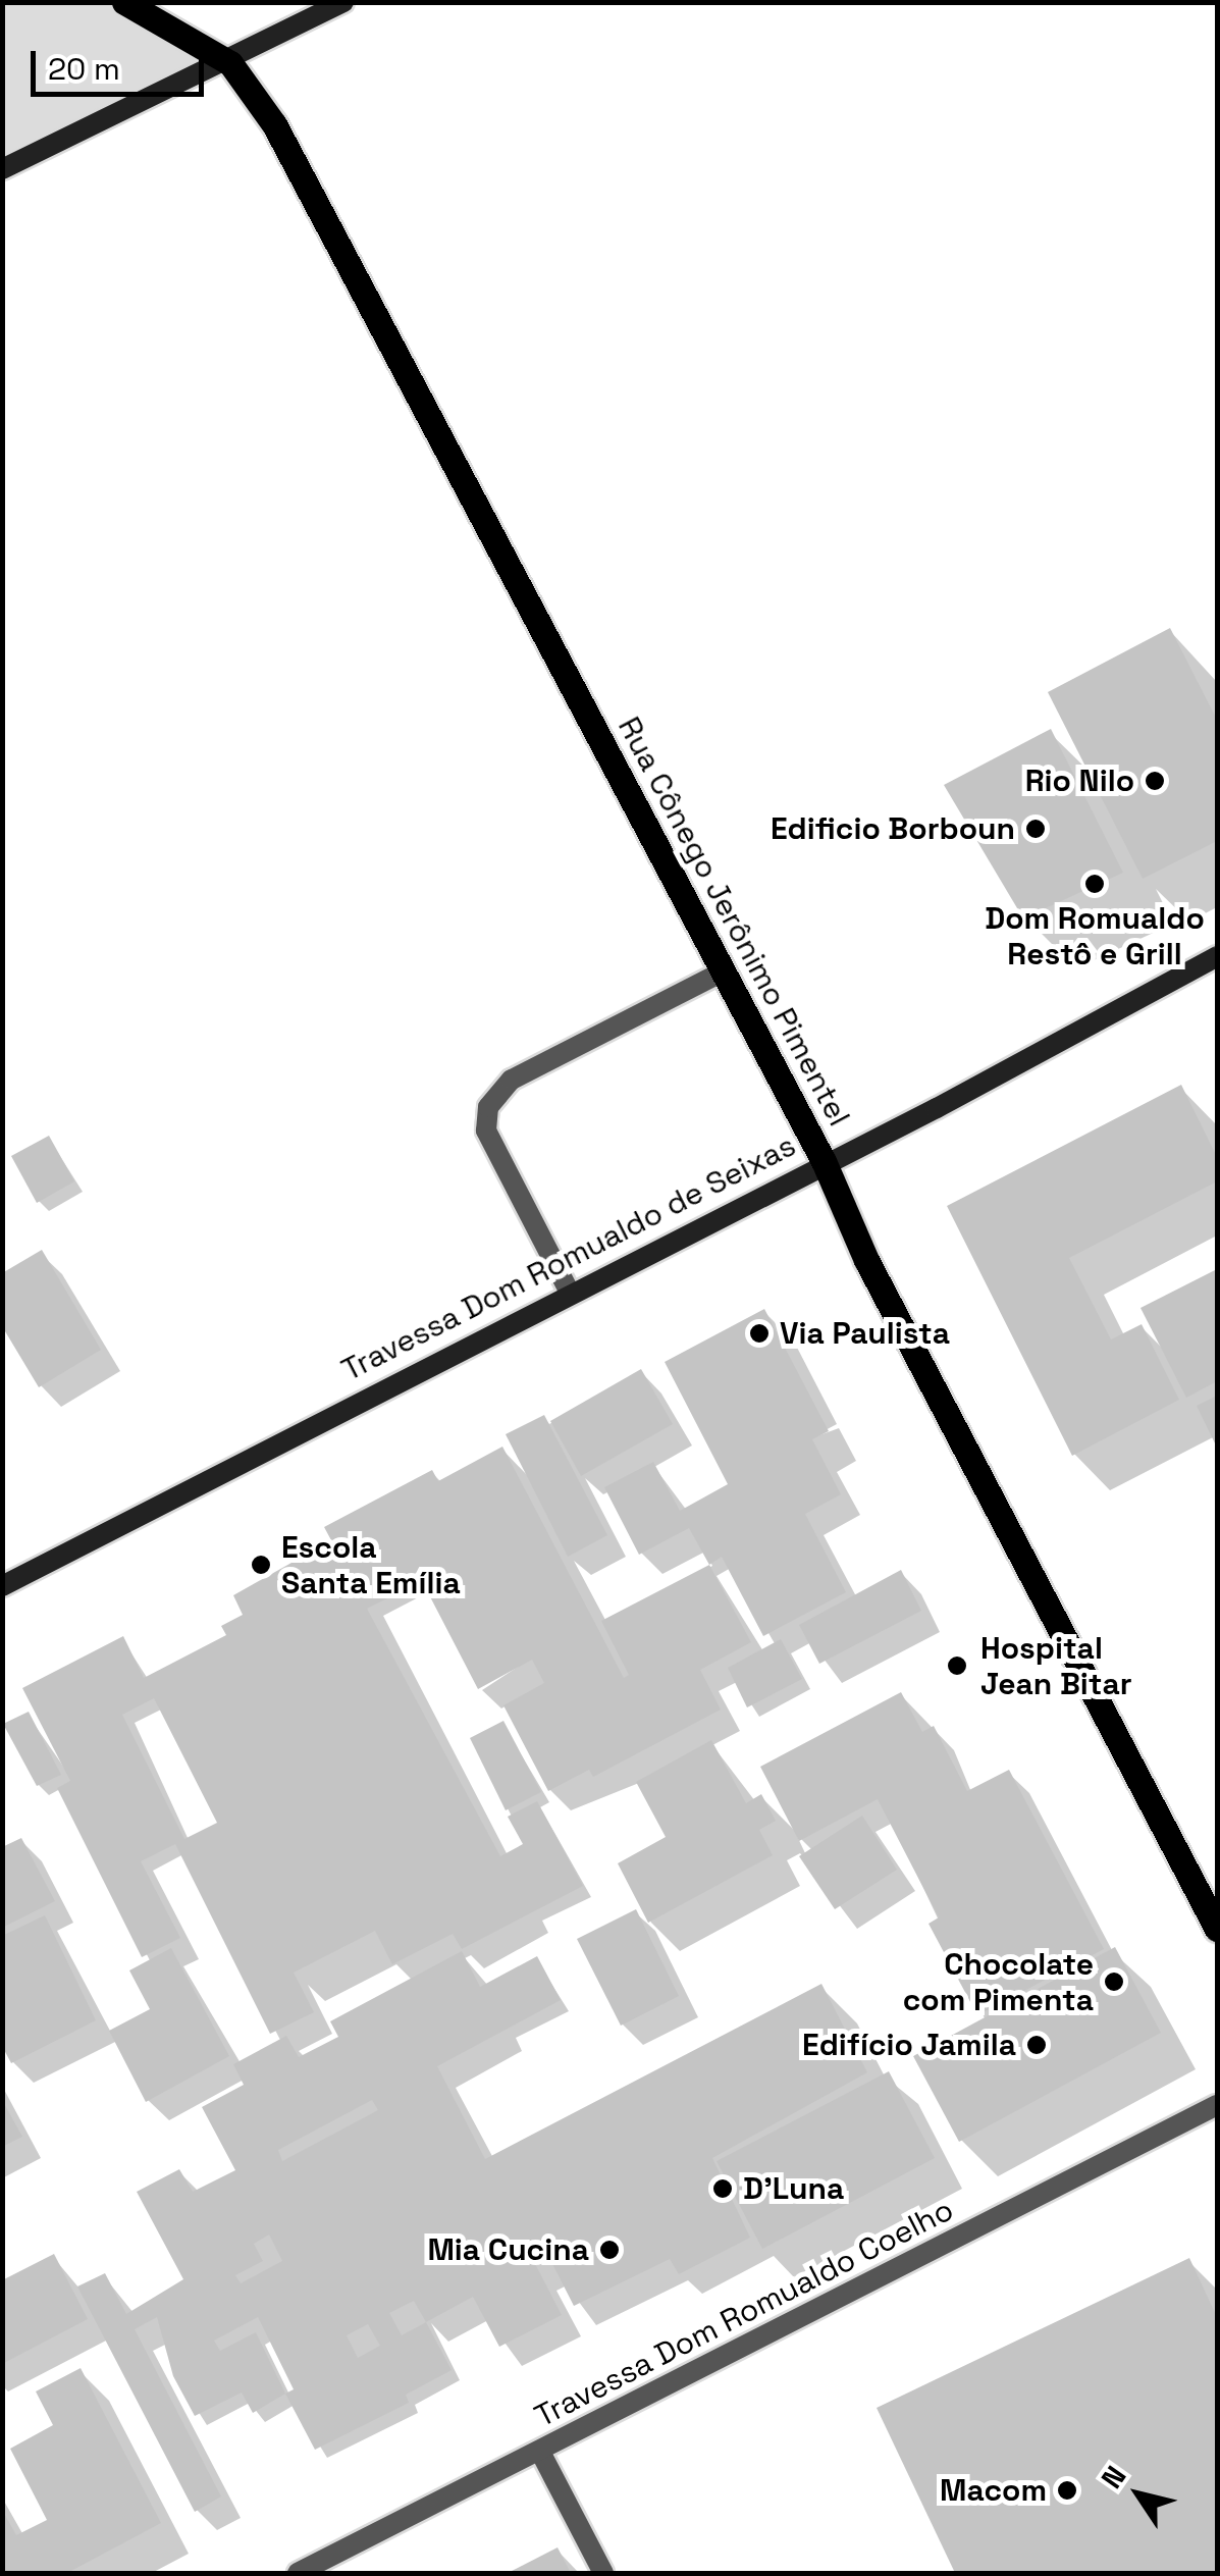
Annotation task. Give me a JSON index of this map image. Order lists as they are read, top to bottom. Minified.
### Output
{"streets":{"main road":["Rua Cônego Jerônimo Pimentel"],"street":["Travessa Dom Romualdo de Seixas","Travessa Dom Romualdo Coelho"]},"crossings":[["Rua Cônego Jerônimo Pimentel","Travessa Dom Romualdo de Seixas"]],"places":["Rio Nilo","Edificio Borboun","Dom Romualdo Restô e Grill","Via Paulista","Escola Santa Emília","Hospital Jean Bitar","Chocolate com Pimenta","Edifício Jamila","D'Luna","Mia Cucina","Macom"],"scale_bar":"20 m","north":"top left"}
